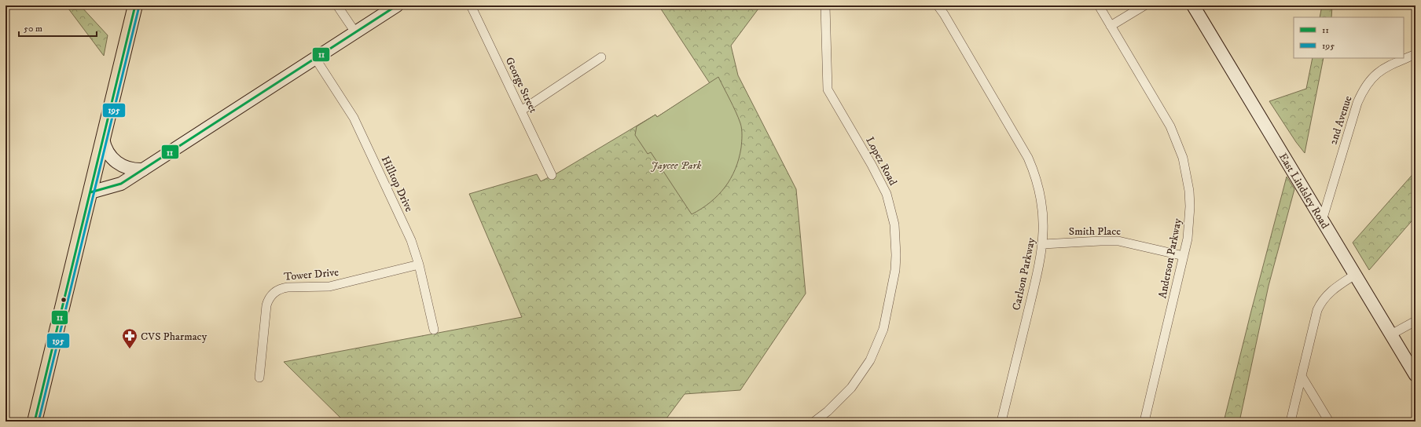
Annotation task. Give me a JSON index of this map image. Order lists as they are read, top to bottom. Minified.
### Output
{"streets":{"main road":["East Lindsley Road"],"street":["George Street","2nd Avenue","Lopez Road","Hilltop Drive","Smith Place","Anderson Parkway","Tower Drive","Carlson Parkway"]},"crossings":[["2nd Avenue","East Lindsley Road"],["Hilltop Drive","Tower Drive"],["Smith Place","Anderson Parkway"],["Smith Place","Carlson Parkway"]],"parks":["Jaycee Park"],"places":{"pharmacy":["CVS Pharmacy"]},"lines":["transit line 11","transit line 195"],"legend":["11","195"],"scale_bar":"50 m"}
